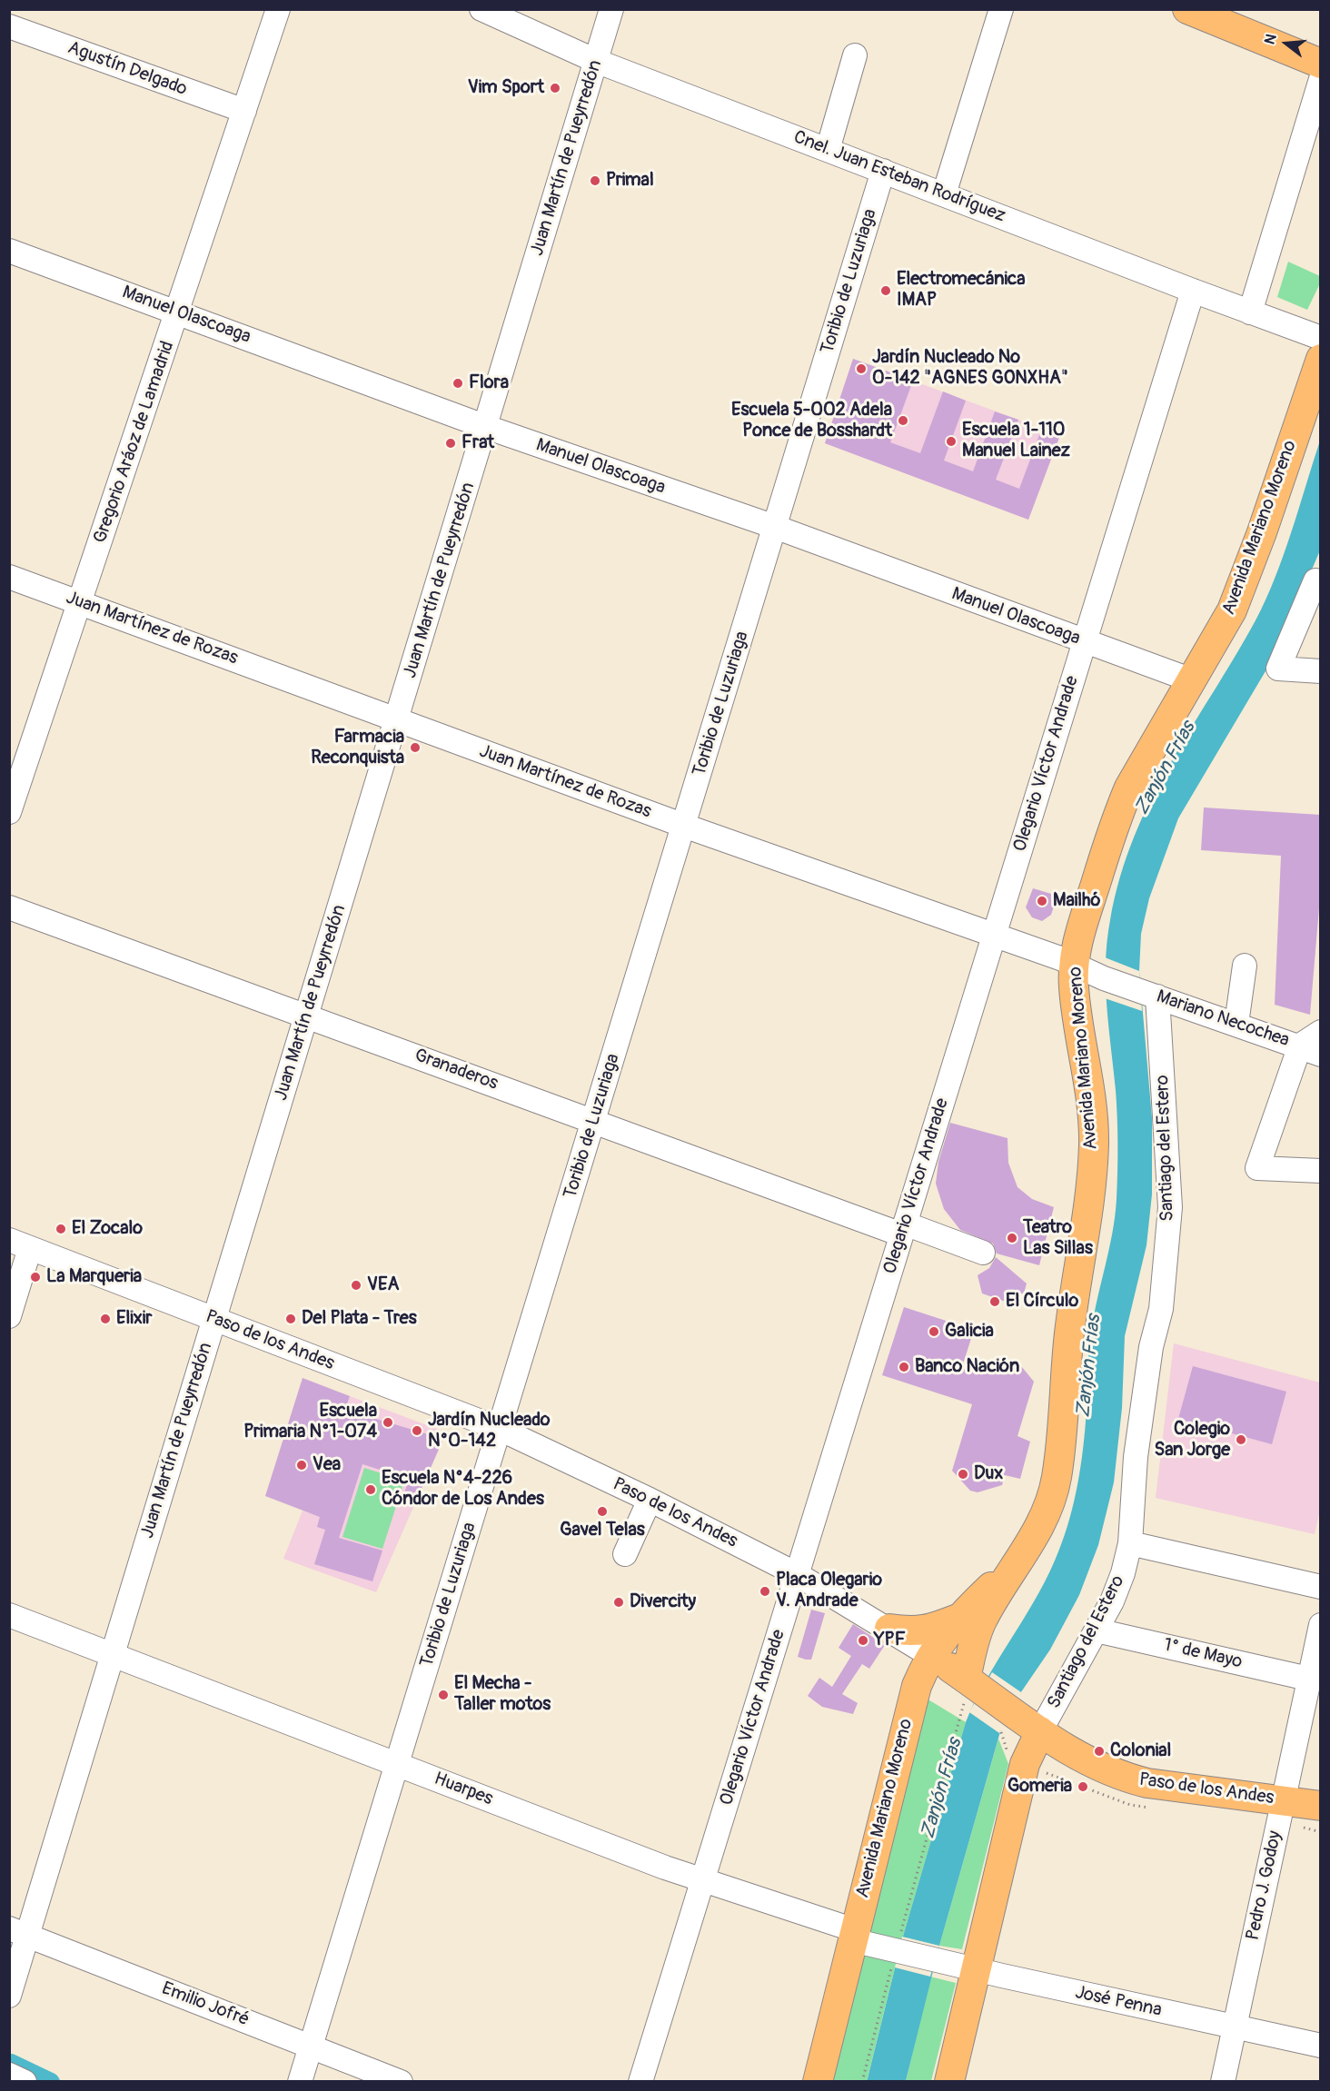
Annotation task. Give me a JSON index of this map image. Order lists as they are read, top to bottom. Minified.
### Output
{"streets":{"main road":["Avenida Mariano Moreno","Santiago del Estero","Paso de los Andes"],"street":["Agustín Delgado","Juan Martín de Pueyrredón","Cnel. Juan Esteban Rodríguez","Toribio de Luzuriaga","Manuel Olascoaga","Gregorio Aráoz de Lamadrid","Juan Martínez de Rozas","Olegario Víctor Andrade","Mariano Necochea","Granaderos","1° de Mayo","Huarpes","Pedro J. Godoy","José Penna","Emilio Jofré"]},"crossings":[["Agustín Delgado","Gregorio Aráoz de Lamadrid"],["Juan Martín de Pueyrredón","Cnel. Juan Esteban Rodríguez"],["Juan Martín de Pueyrredón","Manuel Olascoaga"],["Juan Martín de Pueyrredón","Juan Martínez de Rozas"],["Juan Martín de Pueyrredón","Granaderos"],["Juan Martín de Pueyrredón","Paso de los Andes"],["Juan Martín de Pueyrredón","Huarpes"],["Juan Martín de Pueyrredón","Emilio Jofré"],["Cnel. Juan Esteban Rodríguez","Toribio de Luzuriaga"],["Cnel. Juan Esteban Rodríguez","Olegario Víctor Andrade"],["Toribio de Luzuriaga","Manuel Olascoaga"],["Toribio de Luzuriaga","Juan Martínez de Rozas"],["Toribio de Luzuriaga","Granaderos"],["Toribio de Luzuriaga","Paso de los Andes"],["Toribio de Luzuriaga","Huarpes"],["Toribio de Luzuriaga","Emilio Jofré"],["Manuel Olascoaga","Gregorio Aráoz de Lamadrid"],["Manuel Olascoaga","Avenida Mariano Moreno"],["Manuel Olascoaga","Olegario Víctor Andrade"],["Gregorio Aráoz de Lamadrid","Juan Martínez de Rozas"],["Avenida Mariano Moreno","Juan Martínez de Rozas"],["Avenida Mariano Moreno","Paso de los Andes"],["Avenida Mariano Moreno","Huarpes"],["Juan Martínez de Rozas","Olegario Víctor Andrade"],["Juan Martínez de Rozas","Mariano Necochea"],["Juan Martínez de Rozas","Santiago del Estero"],["Olegario Víctor Andrade","Granaderos"],["Olegario Víctor Andrade","Paso de los Andes"],["Olegario Víctor Andrade","Huarpes"],["Mariano Necochea","Santiago del Estero"],["Santiago del Estero","Paso de los Andes"],["Santiago del Estero","1° de Mayo"],["Santiago del Estero","José Penna"],["Paso de los Andes","Pedro J. Godoy"],["1° de Mayo","Pedro J. Godoy"],["Huarpes","José Penna"],["Pedro J. Godoy","José Penna"]],"water":["Zanjón Frías"],"places":["Vim Sport","Primal","Electromecánica IMAP","Jardín Nucleado Nº 0-142 \"AGNES GONXHA\"","Flora","Escuela 5-002 Adela Ponce de Bosshardt","Escuela 1-110 Manuel Lainez","Frat","Farmacia Reconquista","Mailhó","El Zocalo","Teatro Las Sillas","La Marqueria","VEA","El Círculo","Elixir","Del Plata - Tres","Galicia","Banco Nación","Escuela Primaria N°1-074","Jardín Nucleado N°0-142","Colegio San Jorge","Vea","Dux","Escuela N°4-226 Cóndor de Los Andes","Gavel Telas","Placa Olegario V. Andrade","Divercity","YPF","El Mecha - Taller motos","Colonial","Gomeria"],"north":"left"}
